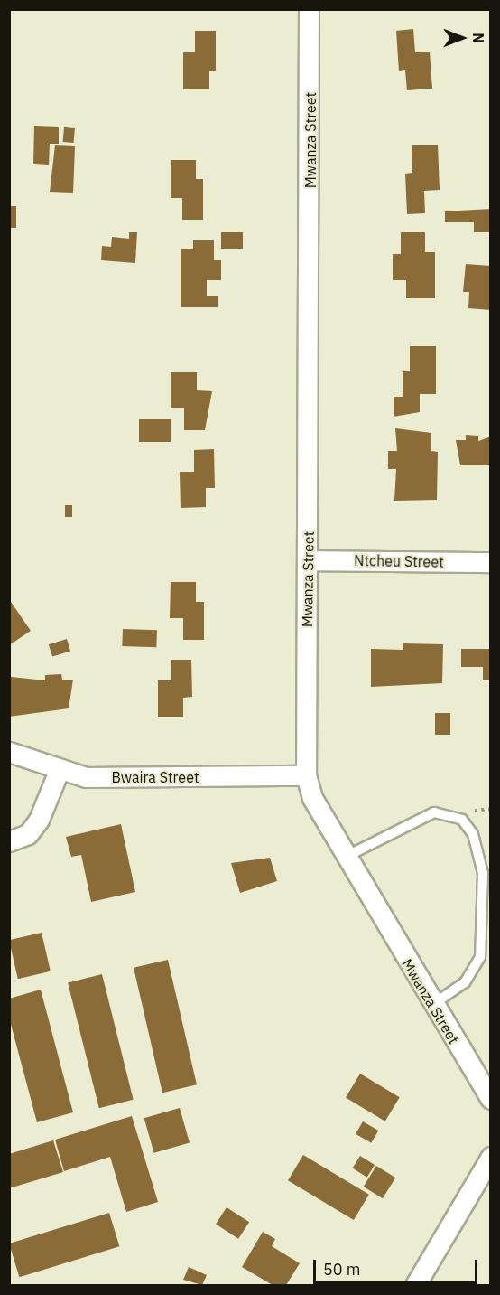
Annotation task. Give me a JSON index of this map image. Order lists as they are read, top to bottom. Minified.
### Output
{"streets":{"street":["Mwanza Street","Ntcheu Street","Bwaira Street"]},"crossings":[["Mwanza Street","Ntcheu Street"],["Mwanza Street","Bwaira Street"]],"scale_bar":"50 m","north":"right"}
